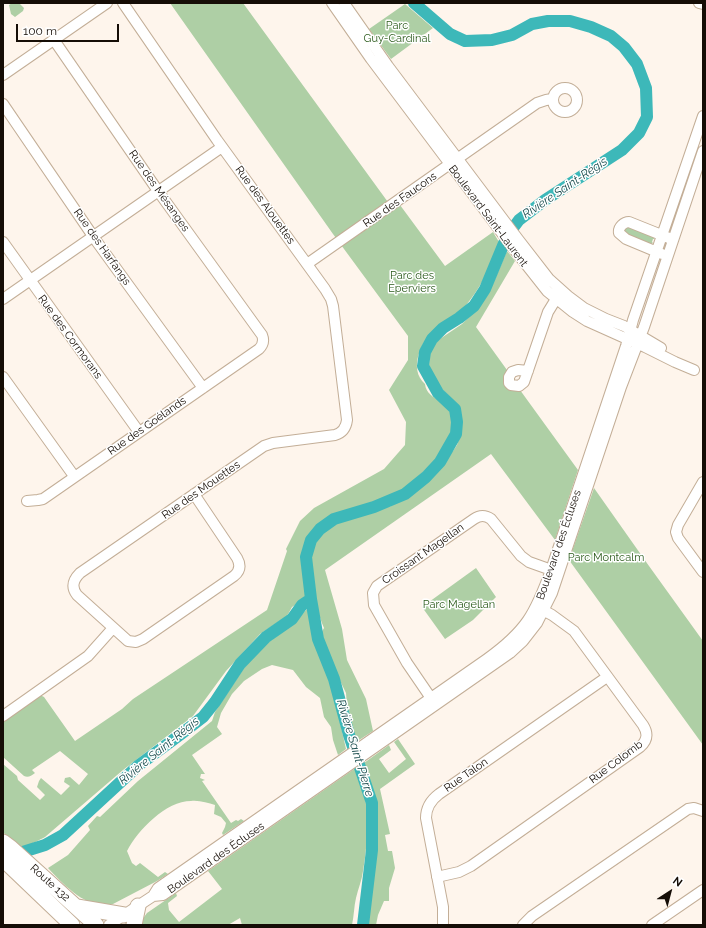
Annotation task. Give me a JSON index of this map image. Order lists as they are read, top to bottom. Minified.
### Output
{"streets":{"highway":["Route 132"],"street":["Rue des Mésanges","Rue des Faucons","Rue des Alouettes","Boulevard Saint-Laurent","Rue des Harfangs","Rue des Cormorans","Rue des Goélands","Rue des Mouettes","Boulevard des Écluses","Croissant Magellan","Rue Colomb","Rue Talon"]},"crossings":[["Rue des Mésanges","Rue des Goélands"],["Rue des Faucons","Rue des Alouettes"],["Rue des Faucons","Boulevard Saint-Laurent"],["Rue des Alouettes","Rue des Mouettes"],["Boulevard Saint-Laurent","Boulevard des Écluses"],["Rue des Harfangs","Rue des Goélands"],["Rue des Cormorans","Rue des Goélands"],["Boulevard des Écluses","Croissant Magellan"],["Boulevard des Écluses","Rue Colomb"],["Rue Colomb","Rue Talon"]],"water":["Rivière Saint-Régis","Rivière Saint-Pierre"],"parks":["Parc Guy-Cardinal","Parc des Éperviers","Parc Montcalm","Parc Magellan"],"scale_bar":"100 m","north":"top right"}
